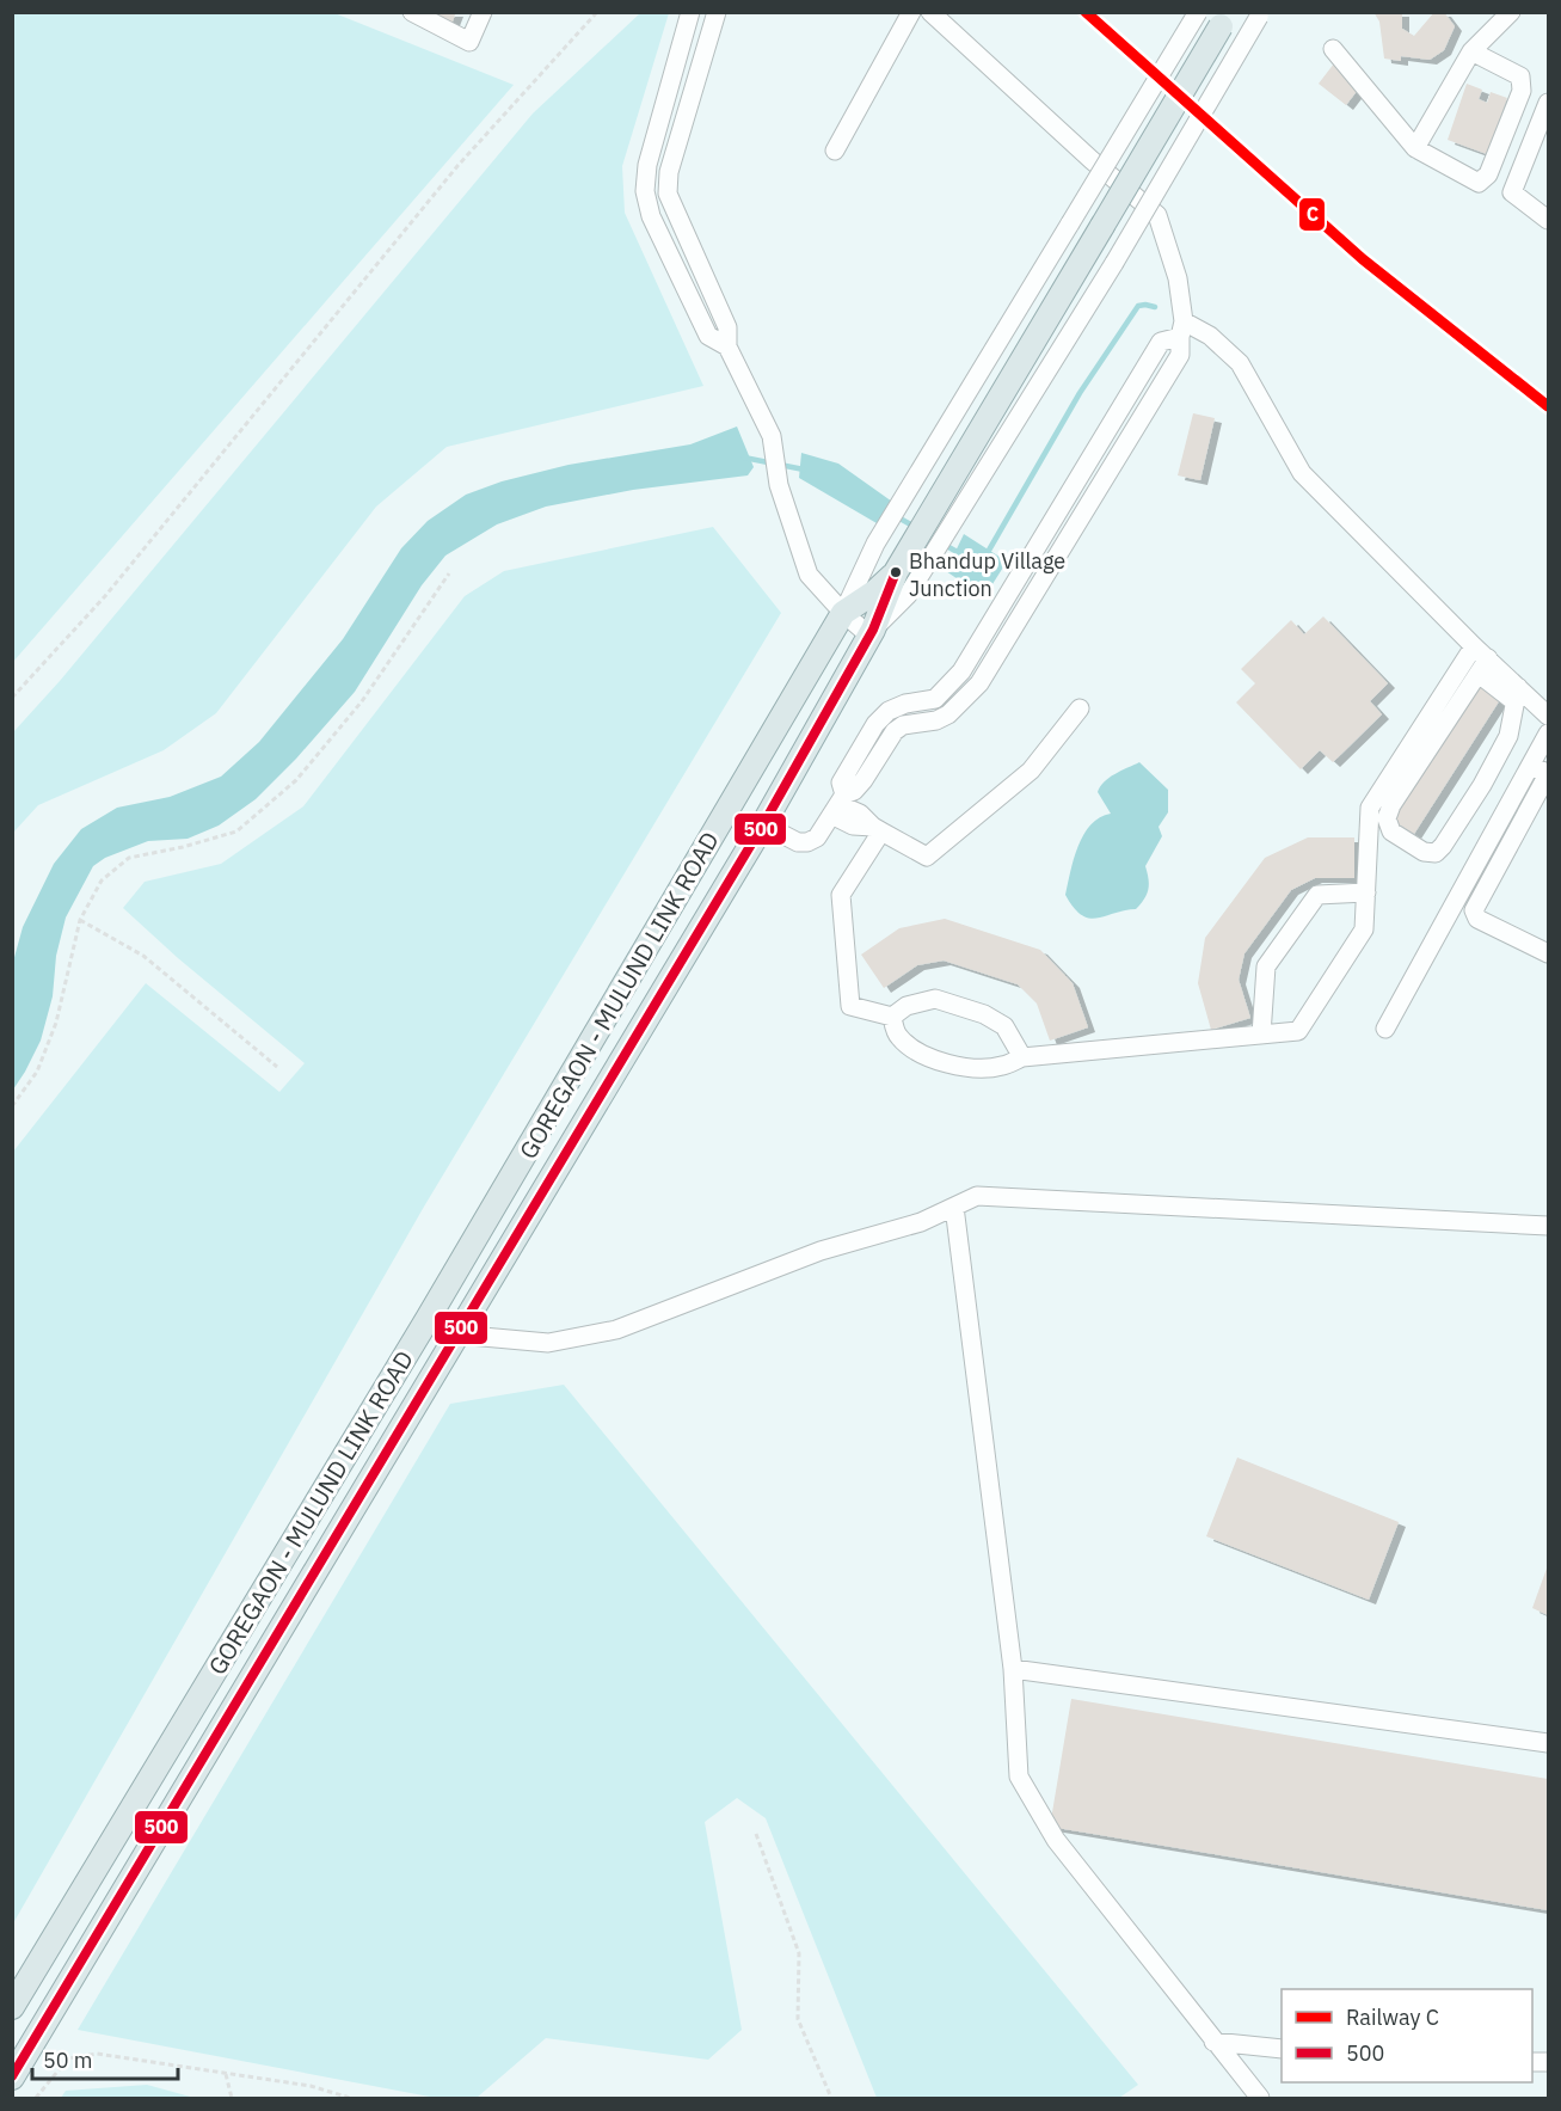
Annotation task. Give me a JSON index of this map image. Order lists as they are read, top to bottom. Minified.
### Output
{"streets":{"main road":["GOREGAON - MULUND LINK ROAD"]},"places":["Bhandup Village Junction"],"lines":["rail line C","transit line 500"],"legend":["Railway C","500"],"scale_bar":"50 m"}
